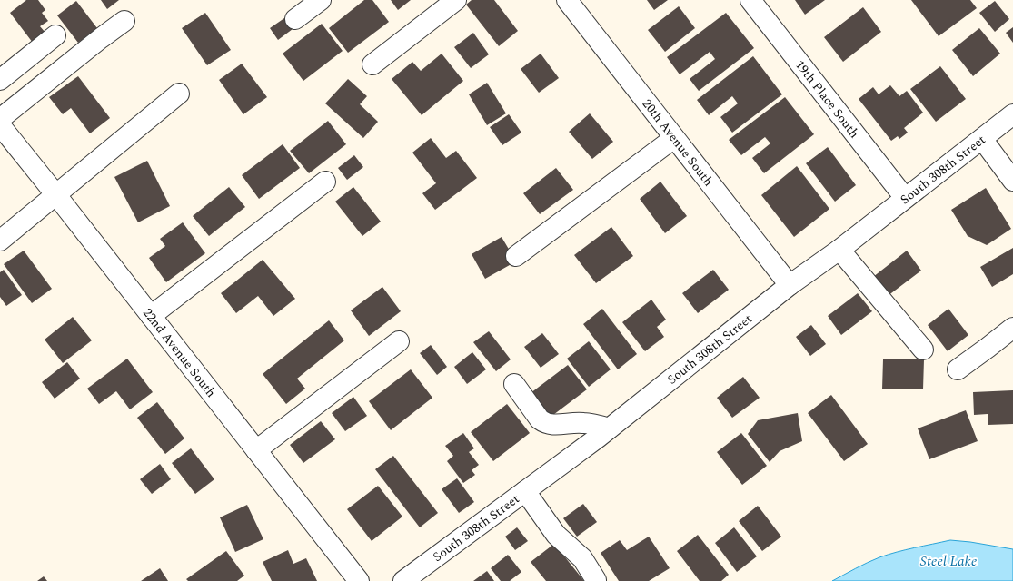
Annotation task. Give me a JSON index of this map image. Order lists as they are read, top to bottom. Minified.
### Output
{"streets":{"street":["19th Place South","20th Avenue South","South 308th Street","22nd Avenue South"]},"crossings":[["19th Place South","South 308th Street"],["20th Avenue South","South 308th Street"]],"water":["Steel Lake"]}
